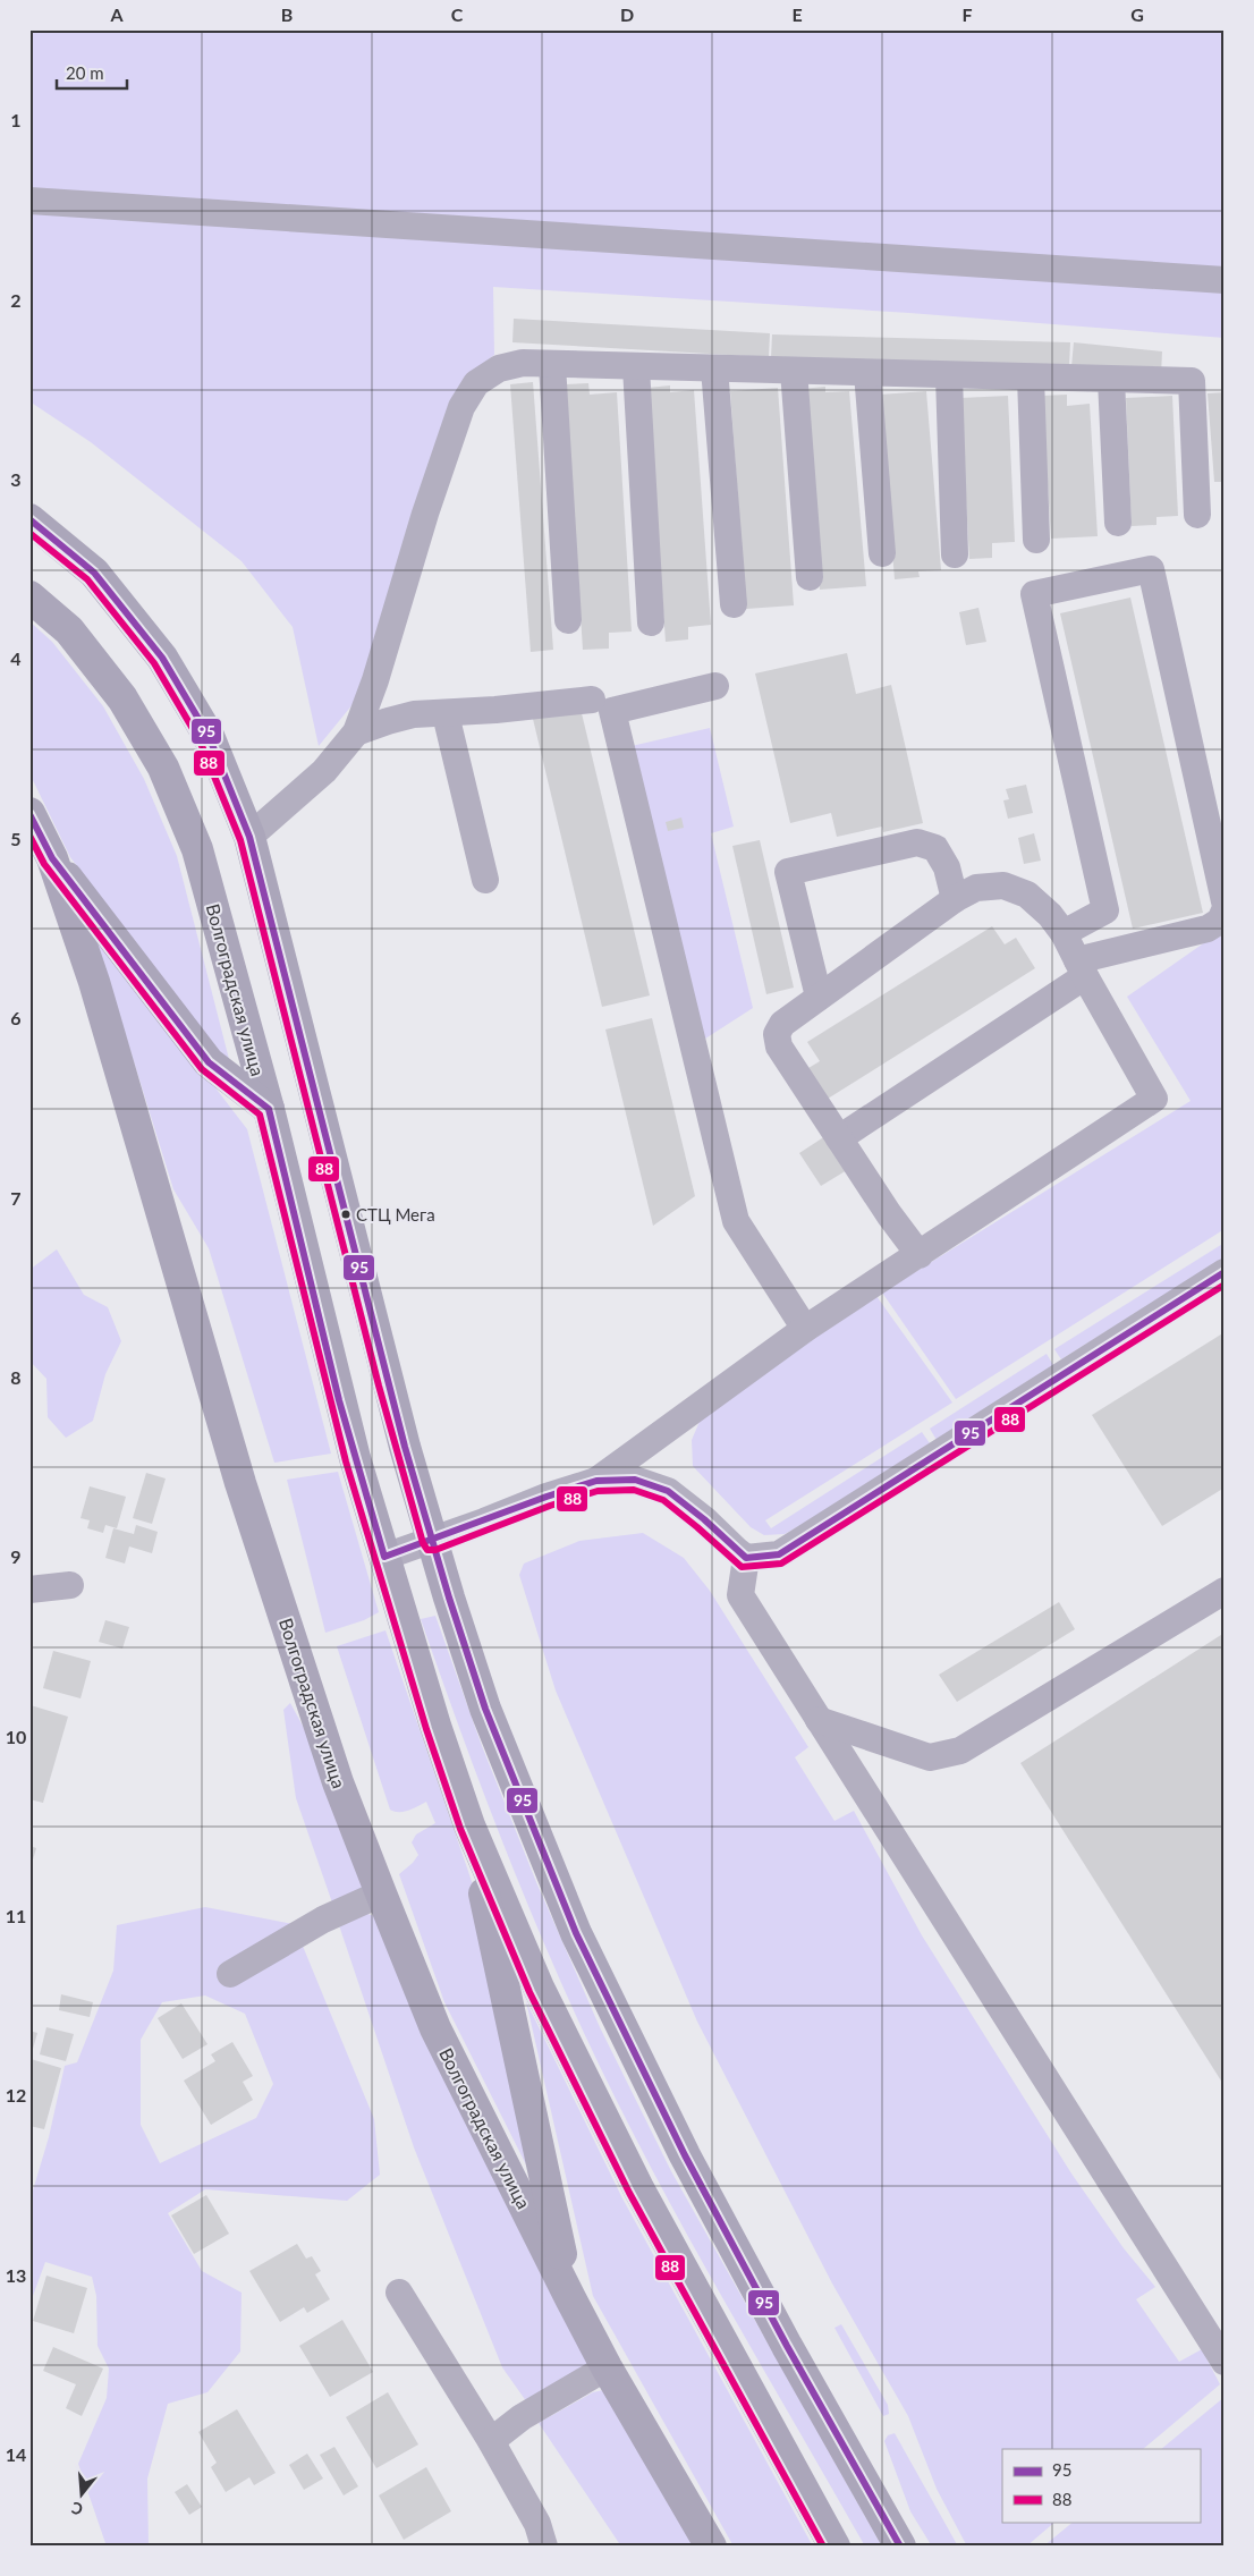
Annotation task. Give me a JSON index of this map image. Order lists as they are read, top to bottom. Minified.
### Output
{"streets":{"main road":["Волгоградская улица"]},"places":["СТЦ Мега"],"lines":["transit line 95","transit line 88"],"legend":["95","88"],"scale_bar":"20 m","north":"bottom","grid":{"columns":["A","B","C","D","E","F","G"],"rows":["1","2","3","4","5","6","7","8","9","10","11","12","13","14"]}}
